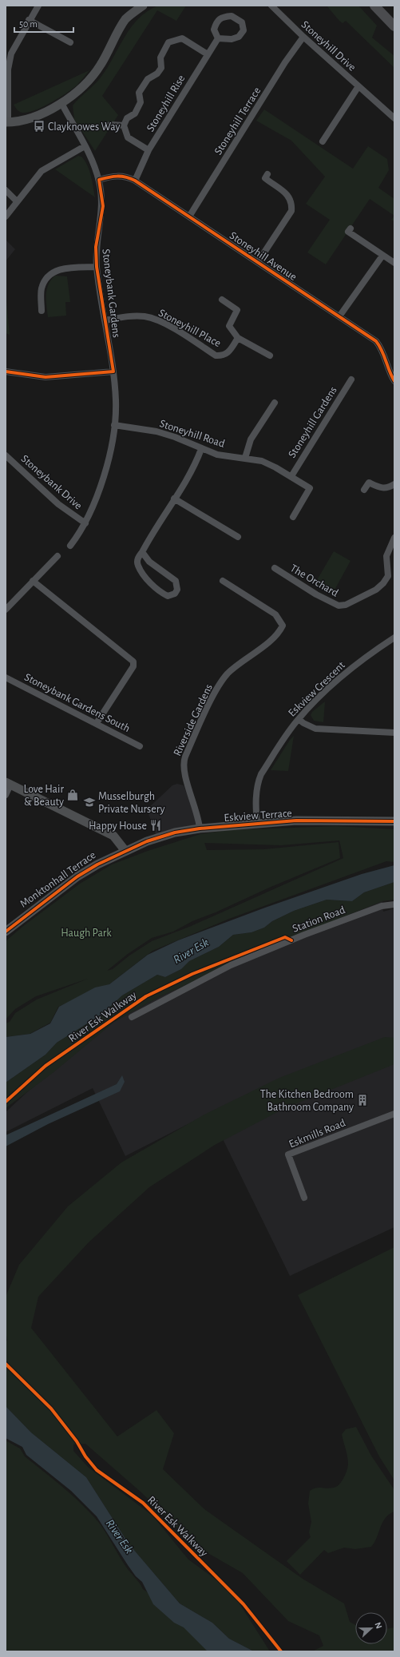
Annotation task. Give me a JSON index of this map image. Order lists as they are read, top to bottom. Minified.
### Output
{"streets":{"main road":["Eskview Terrace","Monktonhall Terrace"],"street":["Stoneyhill Drive","Stoneyhill Rise","Stoneyhill Terrace","Stoneyhill Avenue","Stoneybank Gardens","Stoneyhill Place","Stoneyhill Gardens","Stoneyhill Road","Stoneybank Drive","The Orchard","Eskview Crescent","Stoneybank Gardens South","Riverside Gardens","Station Road","Eskmills Road"],"cycle path":["River Esk Walkway"]},"crossings":[["Stoneyhill Drive","Stoneyhill Terrace"],["Stoneyhill Rise","Stoneyhill Avenue"],["Stoneyhill Terrace","Stoneyhill Avenue"],["Stoneyhill Avenue","Stoneybank Gardens"],["Stoneybank Gardens","Stoneyhill Place"],["Stoneybank Gardens","Stoneyhill Road"],["Stoneybank Gardens","Stoneybank Drive"],["Stoneyhill Gardens","Stoneyhill Road"],["Eskview Crescent","Eskview Terrace"],["Riverside Gardens","Eskview Terrace"],["Eskview Terrace","Monktonhall Terrace"]],"water":["River Esk"],"parks":["Haugh Park"],"places":{"bus stop":["Clayknowes Way"],"shop":["Love Hair & Beauty"],"school or university":["Musselburgh Private Nursery"],"restaurant":["Happy House"],"building":["The Kitchen Bedroom Bathroom Company"]},"scale_bar":"50 m","north":"right"}
